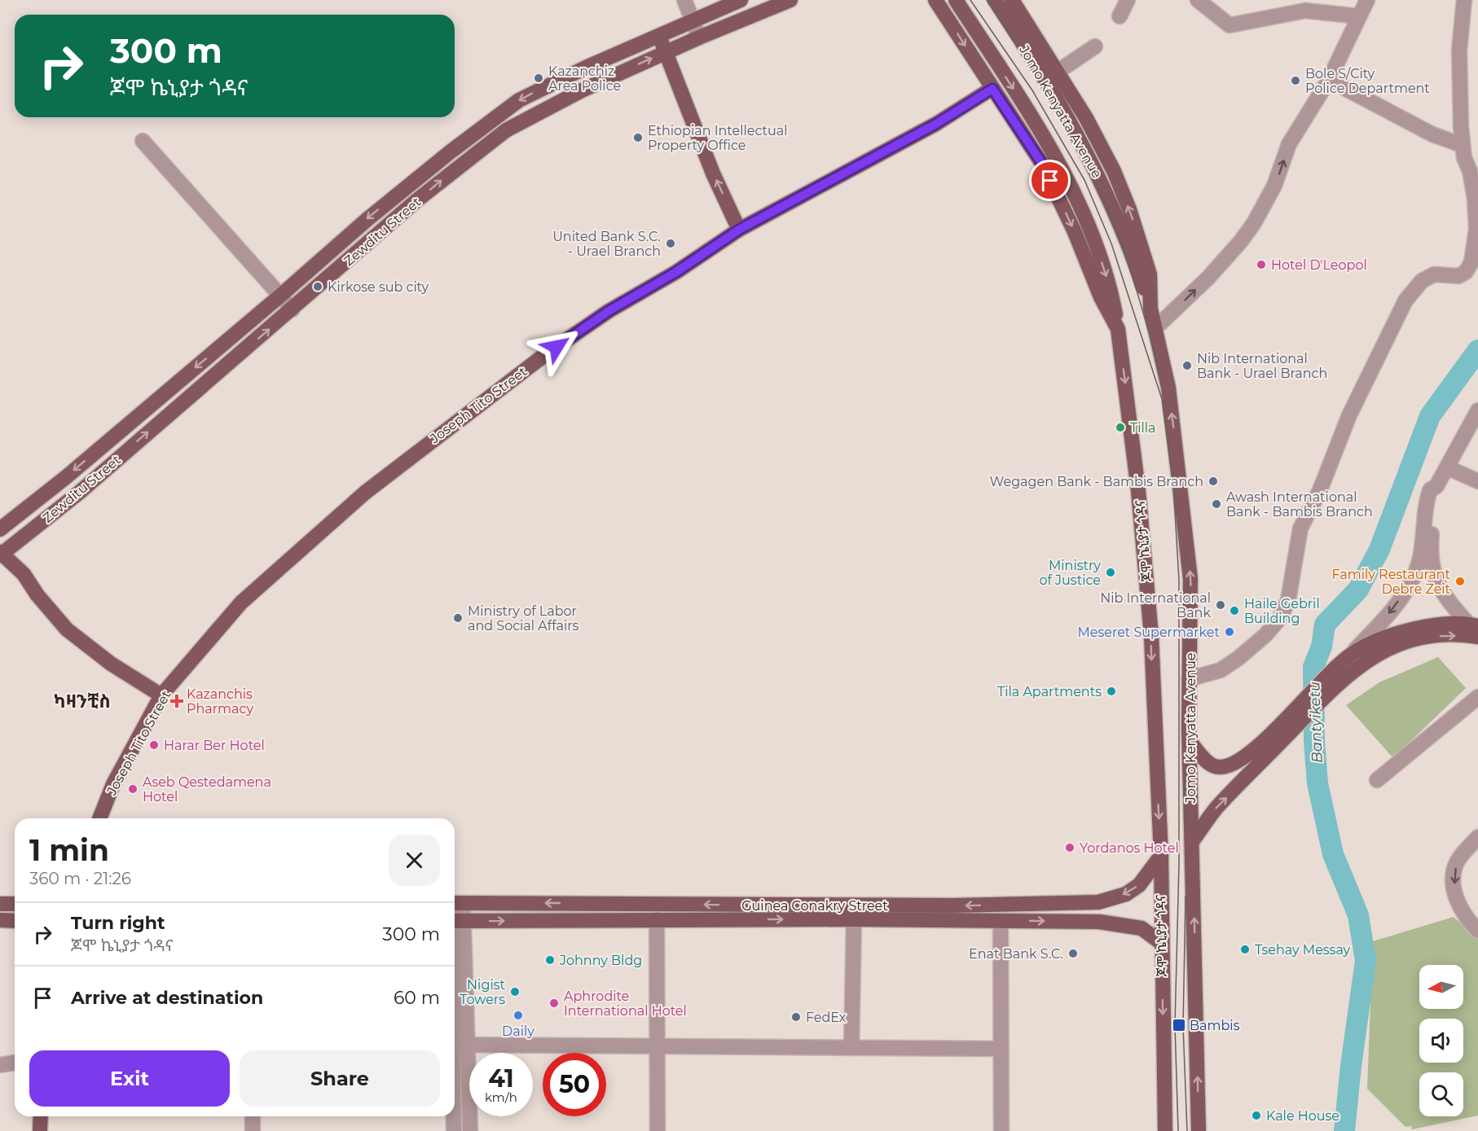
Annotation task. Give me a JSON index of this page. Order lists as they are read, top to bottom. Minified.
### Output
{"streets":{"main road":["Jomo Kenyatta Avenue","Zewditu Street","Joseph Tito Street","ጆሞ ኬኒያታ ጎዳና","Guinea Conakry Street"]},"crossings":[["Joseph Tito Street","ጆሞ ኬኒያታ ጎዳና"],["ጆሞ ኬኒያታ ጎዳና","Guinea Conakry Street"]],"one_way":["Jomo Kenyatta Avenue"],"districts":["ካዛንቺስ"],"water":["Bantyiketu"],"places":{"other":["Kazanchiz Area Police","Bole S/City Police Department","Ethiopian Intellectual Property Office","United Bank S.C. - Urael Branch","Hotel D'Leopol","Kirkose sub city","Nib International Bank - Urael Branch","Tilla","Wegagen Bank - Bambis Branch","Awash International Bank - Bambis Branch","Ministry of Justice","Family Restaurant Debre Zeit","Nib International Bank","Haile Gebril Building","Ministry of Labor and Social Affairs","Meseret Supermarket","Tila Apartments","Harar Ber Hotel","Aseb Qestedamena Hotel","Yordanos Hotel","Tsehay Messay","Enat Bank S.C.","Johnny Bldg","Nigist Towers","Aphrodite International Hotel","Daily","FedEx","Kale House"],"health":["Kazanchis Pharmacy"],"transit":["Bambis"]},"north":"left","page":{"turn":["300 m","ጆሞ ኬኒያታ ጎዳና"],"heading":["1 min","360 m · 21:26"],"list":[{"name":"Turn right","note":"ጆሞ ኬኒያታ ጎዳና","value":"300 m"},{"name":"Arrive at destination","value":"60 m"}],"buttons":["Exit","Share"],"speed":"41 km/h","limit":"50"}}
